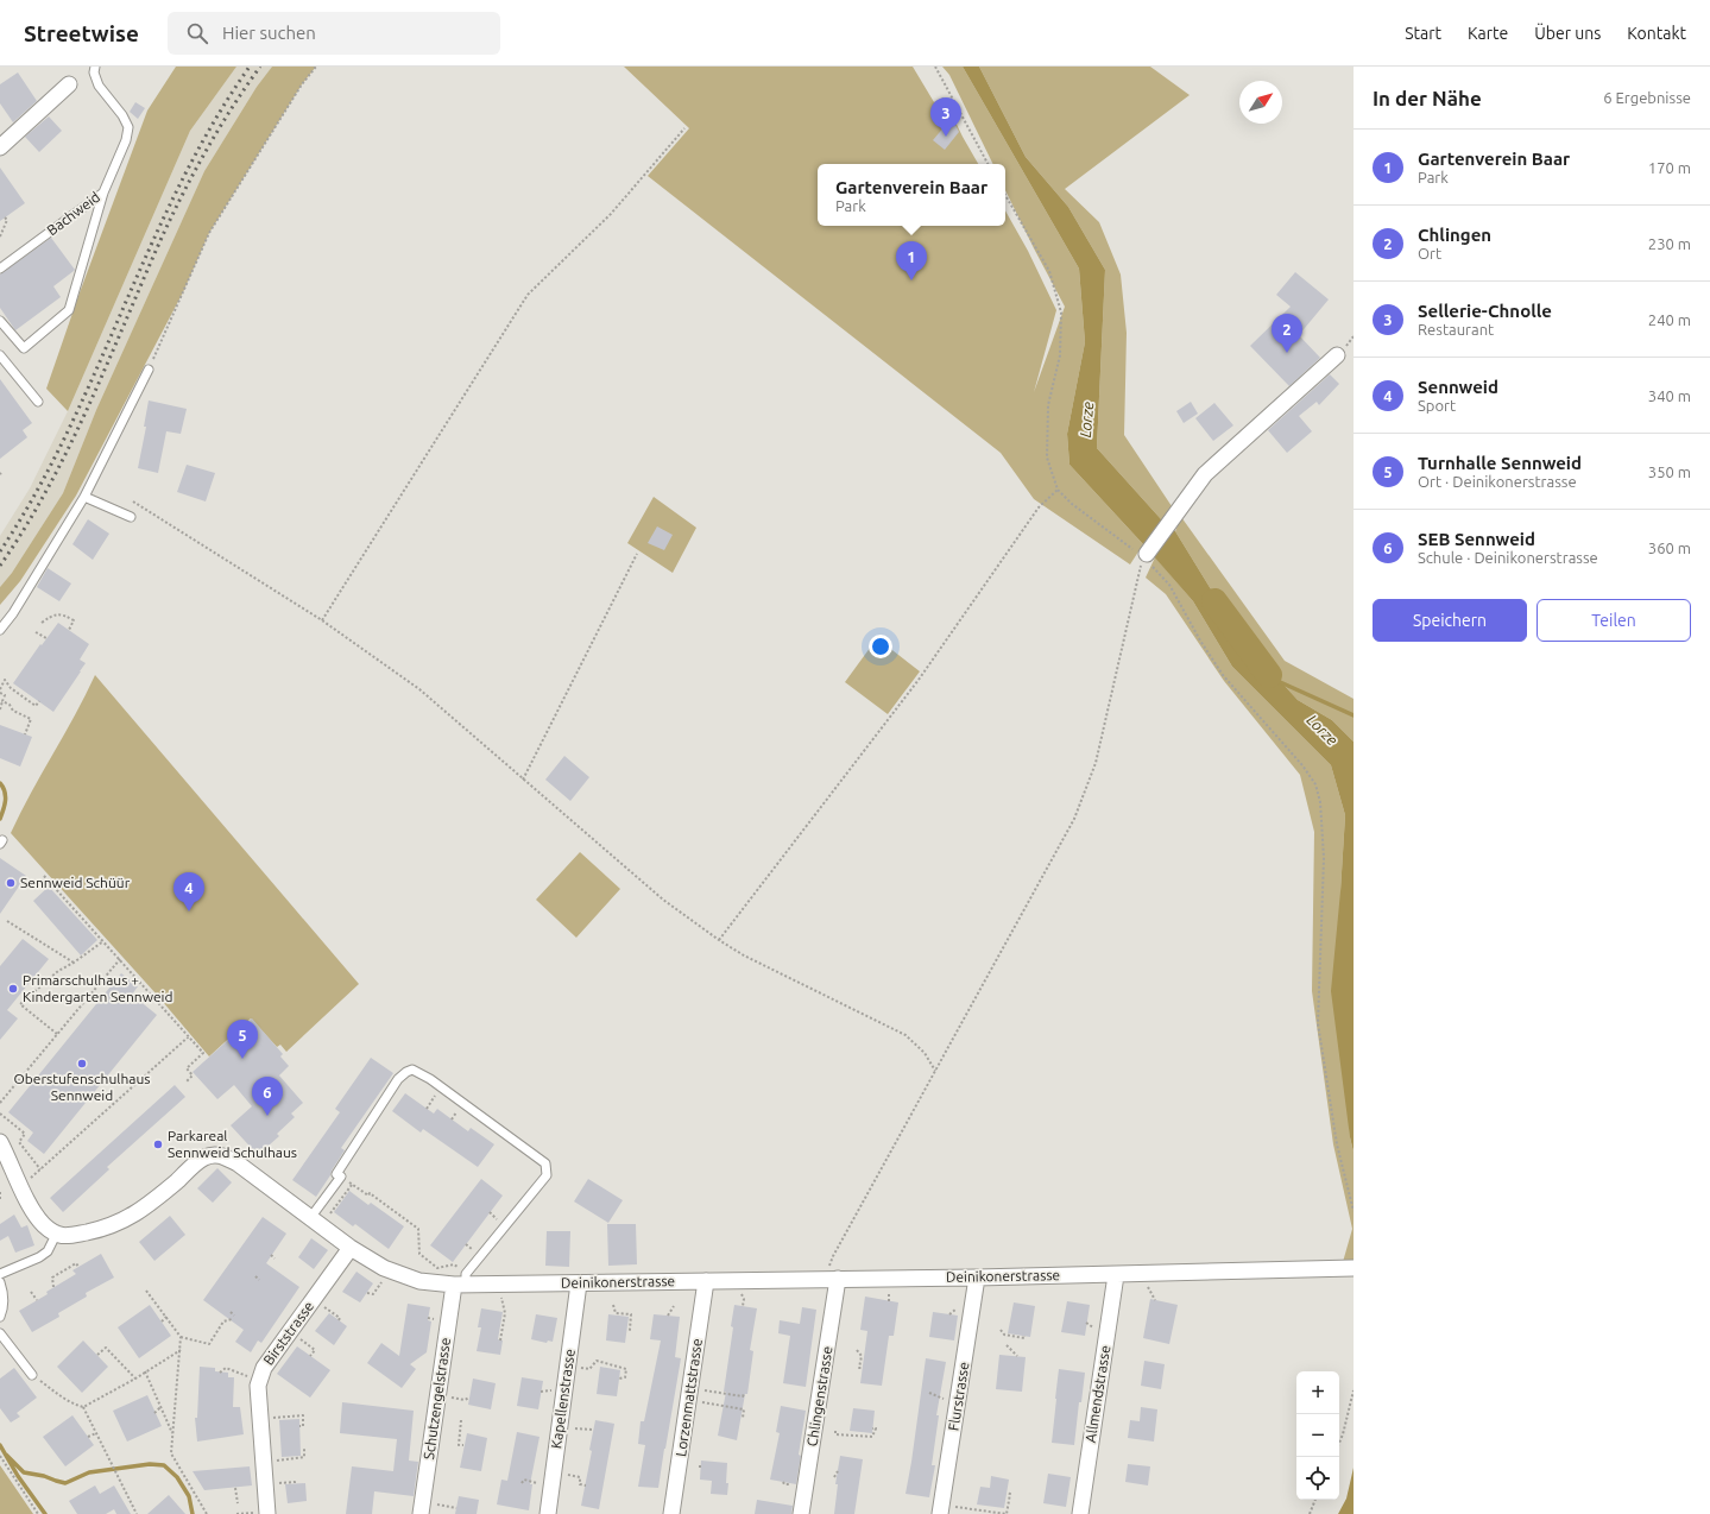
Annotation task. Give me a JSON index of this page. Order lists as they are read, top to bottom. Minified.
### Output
{"streets":{"street":["Deinikonerstrasse","Birststrasse","Allmendstrasse","Chlingenstrasse","Flurstrasse","Lorzenmattstrasse","Schutzengelstrasse","Kapellenstrasse"],"lane":["Bachweid"]},"crossings":[["Deinikonerstrasse","Birststrasse"],["Deinikonerstrasse","Allmendstrasse"],["Deinikonerstrasse","Chlingenstrasse"],["Deinikonerstrasse","Flurstrasse"],["Deinikonerstrasse","Lorzenmattstrasse"],["Deinikonerstrasse","Schutzengelstrasse"],["Deinikonerstrasse","Kapellenstrasse"]],"water":["Lorze"],"places":["Sennweid Schüür","Primarschulhaus + Kindergarten Sennweid","Oberstufenschulhaus Sennweid","Parkareal Sennweid Schulhaus"],"north":"top right","page":{"header":"Streetwise","search":"Hier suchen","nav":["Start","Karte","Über uns","Kontakt"],"heading":["In der Nähe","6 Ergebnisse"],"pins":["3","1","2","4","5","6"],"list":[{"mark":"1","name":"Gartenverein Baar","note":"Park","value":"170 m"},{"mark":"2","name":"Chlingen","note":"Ort","value":"230 m"},{"mark":"3","name":"Sellerie-Chnolle","note":"Restaurant","value":"240 m"},{"mark":"4","name":"Sennweid","note":"Sport","value":"340 m"},{"mark":"5","name":"Turnhalle Sennweid","note":"Ort · Deinikonerstrasse","value":"350 m"},{"mark":"6","name":"SEB Sennweid","note":"Schule · Deinikonerstrasse","value":"360 m"}],"popup":["Gartenverein Baar","Park"],"buttons":["Speichern","Teilen"],"map_buttons":["+","−"]}}
